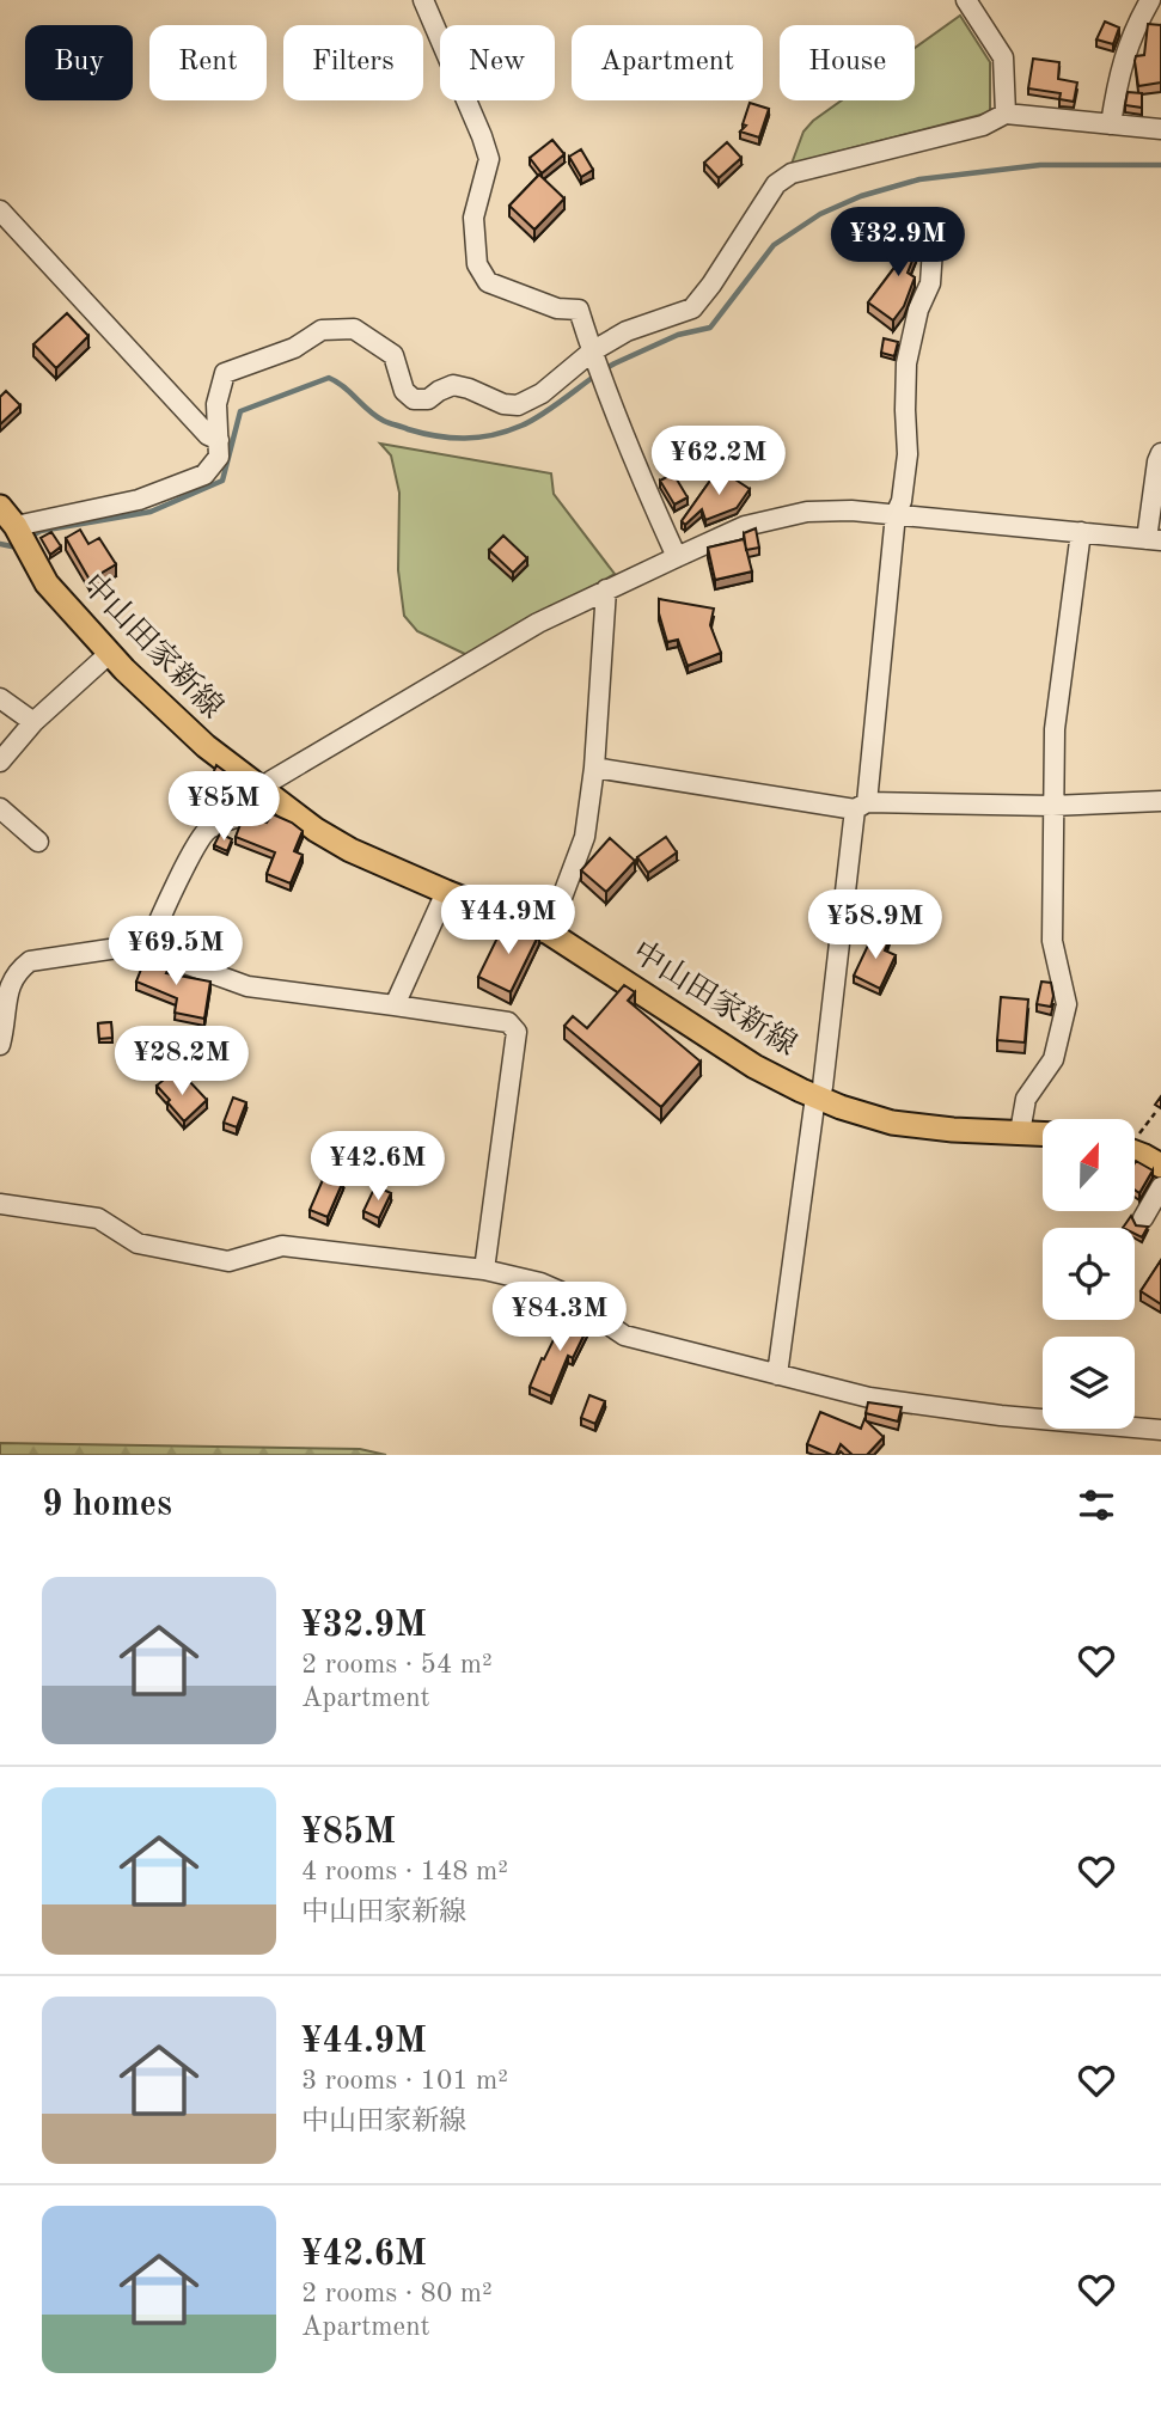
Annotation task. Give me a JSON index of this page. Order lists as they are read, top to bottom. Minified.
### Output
{"streets":{"main road":["中山田家新線"]},"north":"top","page":{"chip":["Buy","Rent","Filters","New","Apartment","House"],"price":["¥32.9M","¥62.2M","¥85M","¥44.9M","¥58.9M","¥69.5M","¥28.2M","¥42.6M","¥84.3M"],"heading":"9 homes","list":[{"name":"¥32.9M","note":"2 rooms · 54 m² · Apartment"},{"name":"¥85M","note":"4 rooms · 148 m² · 中山田家新線"},{"name":"¥44.9M","note":"3 rooms · 101 m² · 中山田家新線"},{"name":"¥42.6M","note":"2 rooms · 80 m² · Apartment"}]}}
